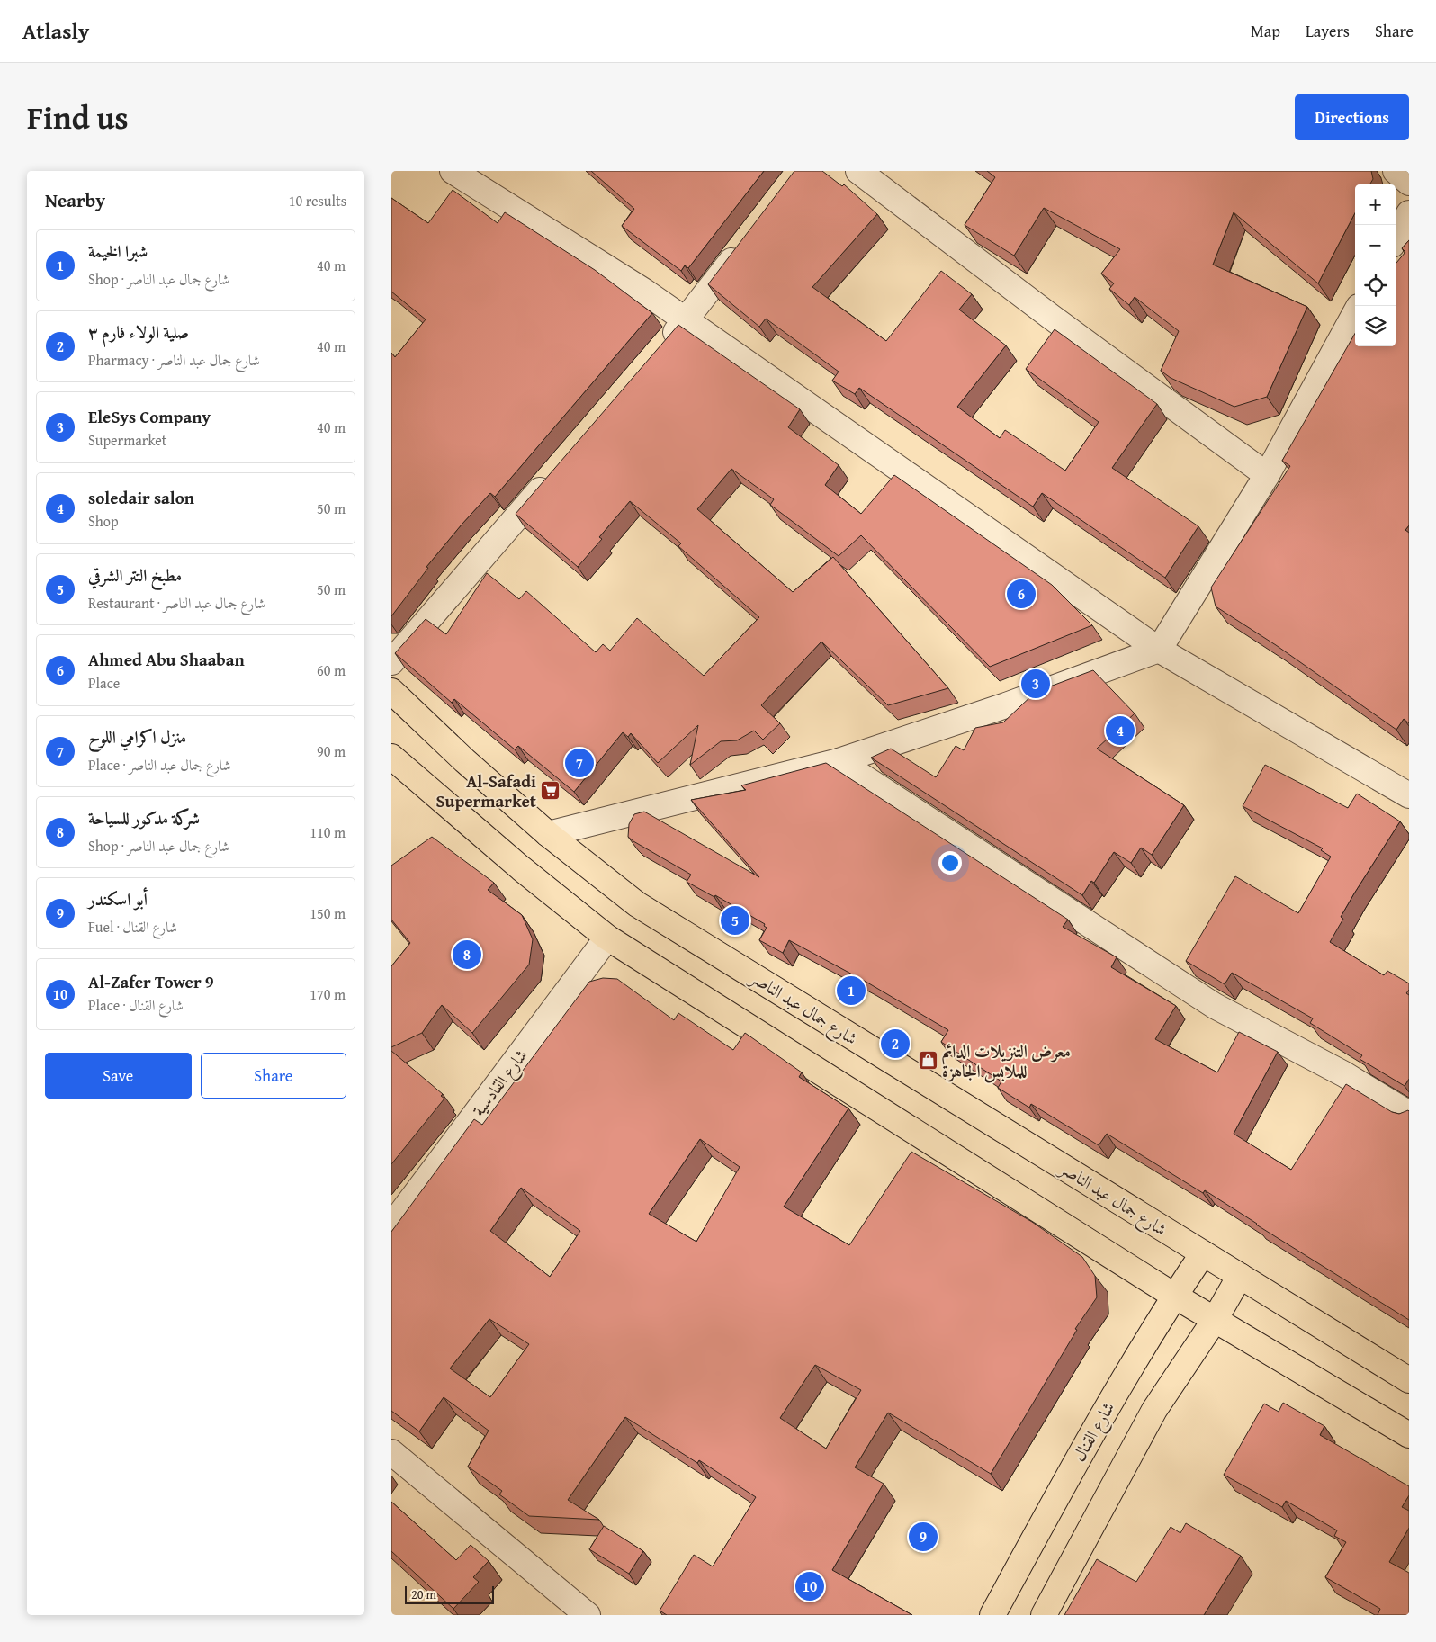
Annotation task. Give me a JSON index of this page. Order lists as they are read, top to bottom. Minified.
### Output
{"streets":{"main road":["شارع جمال عبد الناصر","شارع القنال"],"street":["شارع القادسية"]},"crossings":[["شارع جمال عبد الناصر","شارع القنال"]],"places":{"supermarket":["Al-Safadi Supermarket"],"shop":["معرض التنزيلات الدائم للملابس الجاهزة"]},"scale_bar":"20 m","page":{"header":"Atlasly","nav":["Map","Layers","Share"],"title":"Find us","buttons":["Directions",["Save","Share"]],"heading":["Nearby","10 results"],"map_buttons":["+","−"],"list":[{"mark":"1","name":"شبرا الخيمة","note":"Shop · شارع جمال عبد الناصر","value":"40 m"},{"mark":"2","name":"صلية الولاء فارم ٣","note":"Pharmacy · شارع جمال عبد الناصر","value":"40 m"},{"mark":"3","name":"EleSys Company","note":"Supermarket","value":"40 m"},{"mark":"4","name":"soledair salon","note":"Shop","value":"50 m"},{"mark":"5","name":"مطبخ التتر الشرقي","note":"Restaurant · شارع جمال عبد الناصر","value":"50 m"},{"mark":"6","name":"Ahmed Abu Shaaban","note":"Place","value":"60 m"},{"mark":"7","name":"منزل اكرامي اللوح","note":"Place · شارع جمال عبد الناصر","value":"90 m"},{"mark":"8","name":"شركة مدكور للسياحة","note":"Shop · شارع جمال عبد الناصر","value":"110 m"},{"mark":"9","name":"أبو اسكندر","note":"Fuel · شارع القنال","value":"150 m"},{"mark":"10","name":"Al-Zafer Tower 9","note":"Place · شارع القنال","value":"170 m"}],"pins":["6","3","4","7","5","8","1","2","9","10"],"scale":"20 m"}}
